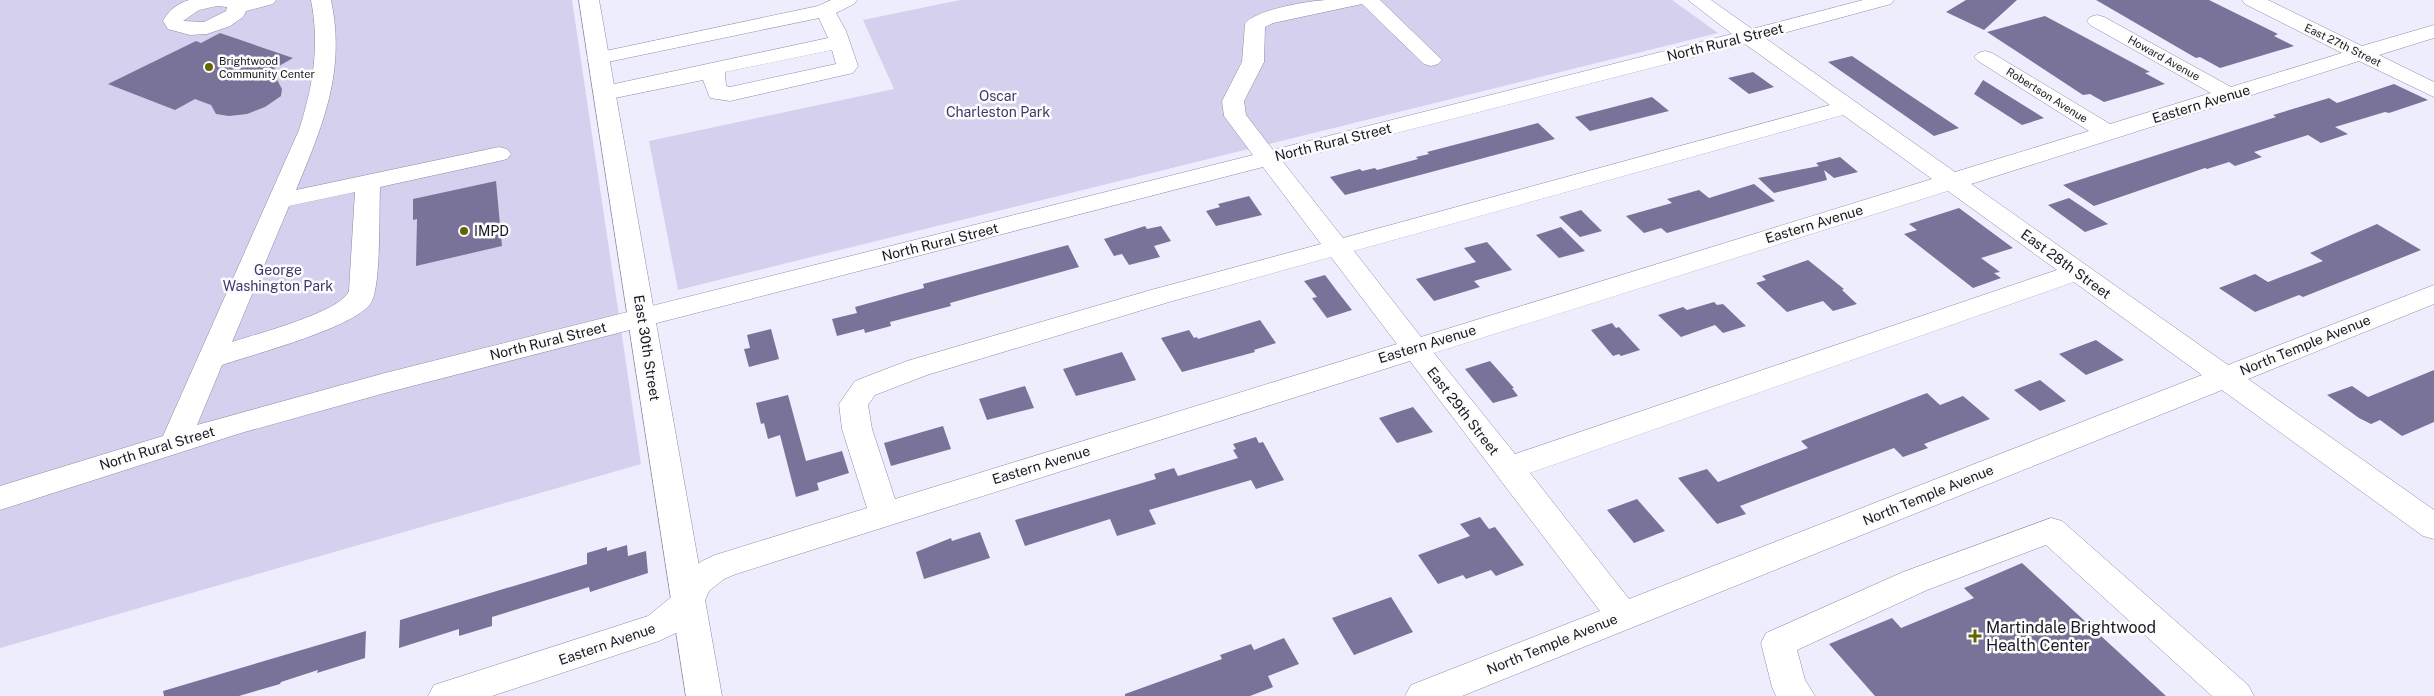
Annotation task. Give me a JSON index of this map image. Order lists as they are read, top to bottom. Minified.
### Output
{"streets":{"street":["North Rural Street","East 27th Street","Howard Avenue","Robertson Avenue","Eastern Avenue","East 28th Street","North Temple Avenue","East 30th Street","East 29th Street"]},"crossings":[["North Rural Street","East 28th Street"],["North Rural Street","East 30th Street"],["North Rural Street","East 29th Street"],["East 27th Street","Eastern Avenue"],["Howard Avenue","Eastern Avenue"],["Robertson Avenue","Eastern Avenue"],["Eastern Avenue","East 28th Street"],["Eastern Avenue","East 30th Street"],["Eastern Avenue","East 29th Street"],["East 28th Street","North Temple Avenue"],["North Temple Avenue","East 29th Street"]],"parks":["Oscar Charleston Park","George Washington Park"],"places":{"other":["Brightwood Community Center","IMPD"],"health":["Martindale Brightwood Health Center"]}}
